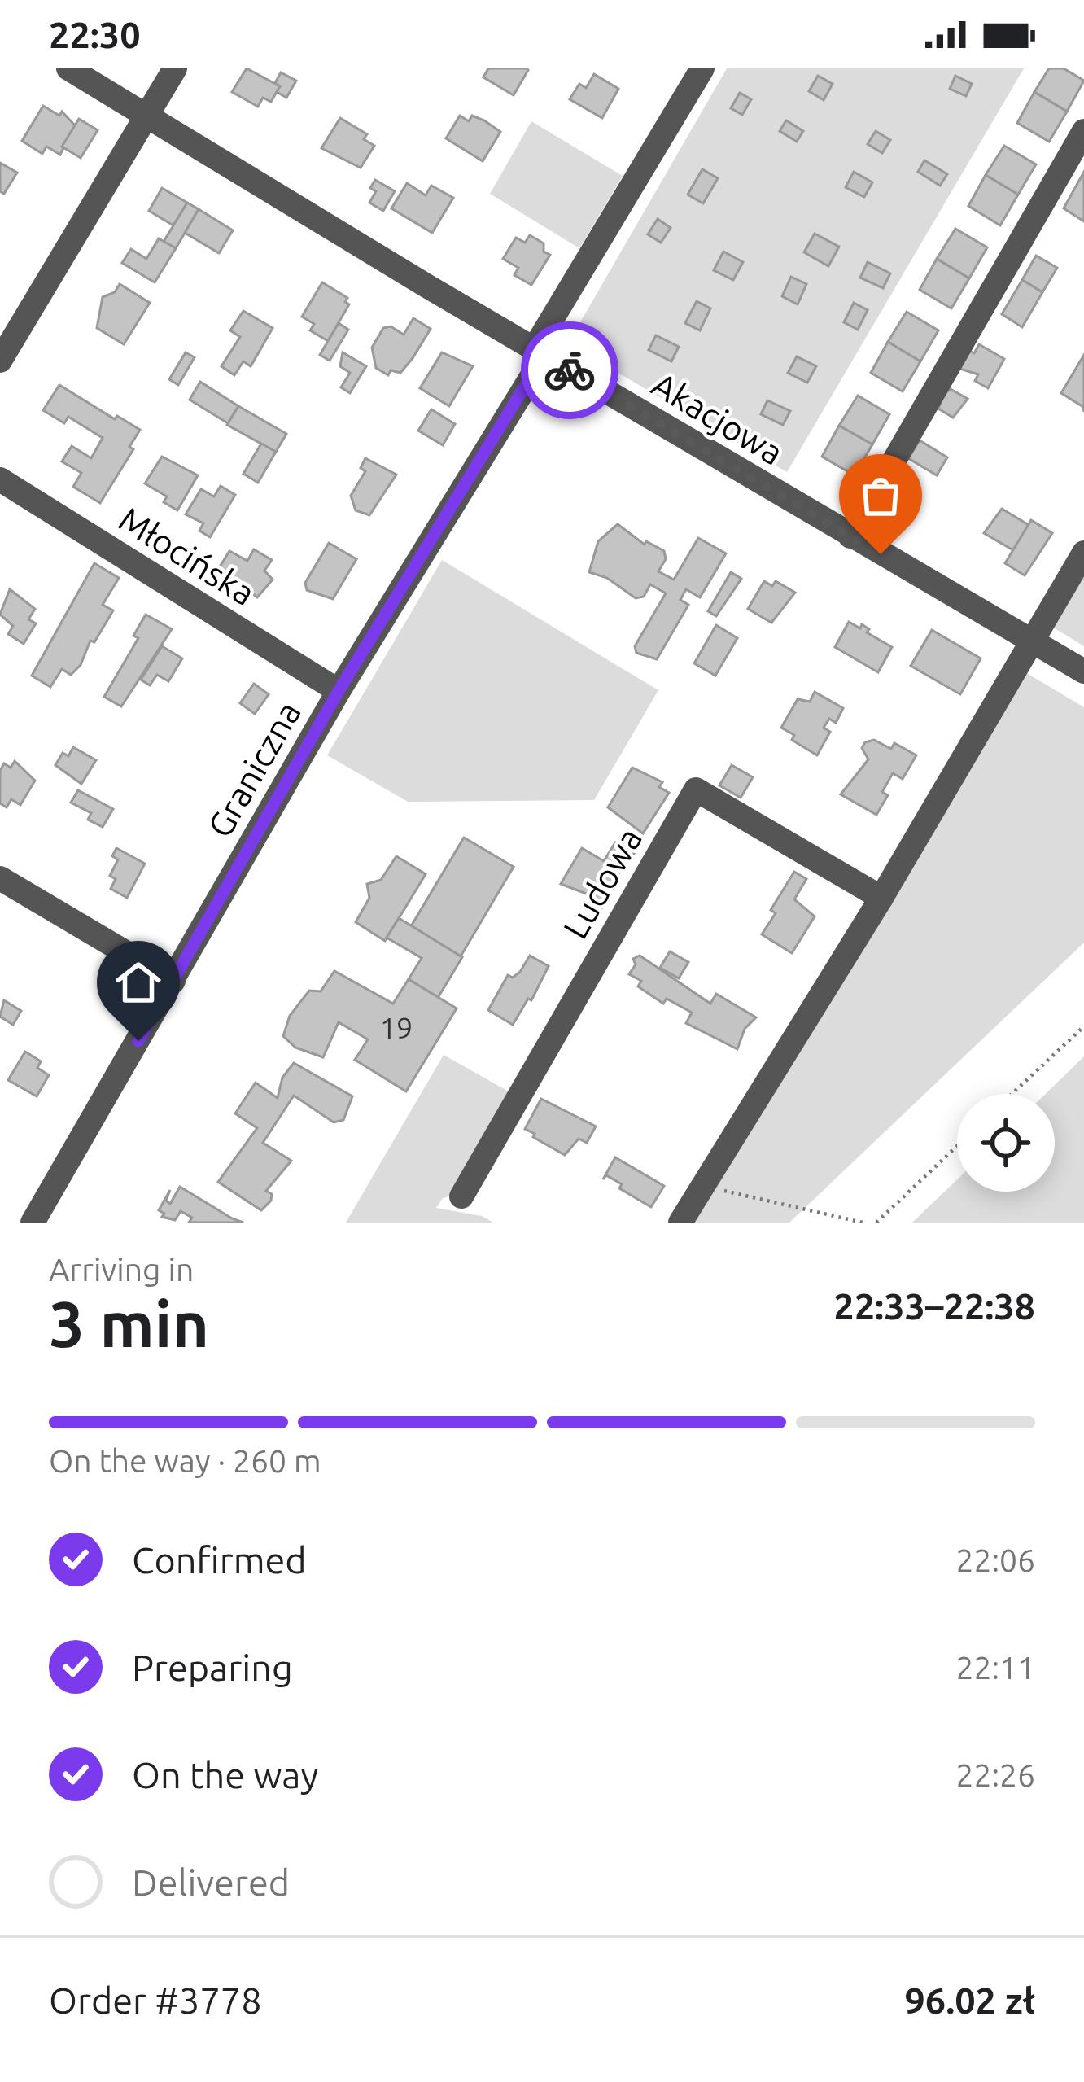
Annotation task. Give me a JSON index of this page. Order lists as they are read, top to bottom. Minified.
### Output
{"streets":{"street":["Akacjowa","Młocińska","Graniczna","Ludowa"]},"crossings":[["Akacjowa","Graniczna"],["Młocińska","Graniczna"]],"house_numbers":["19"],"page":{"status":"22:30","heading":["3 min","Arriving in","22:33–22:38"],"panel":["Order #3778","96.02 zł"],"bar":"On the way · 260 m","list":[["Confirmed","22:06"],["Preparing","22:11"],["On the way","22:26"],"Delivered"]}}
